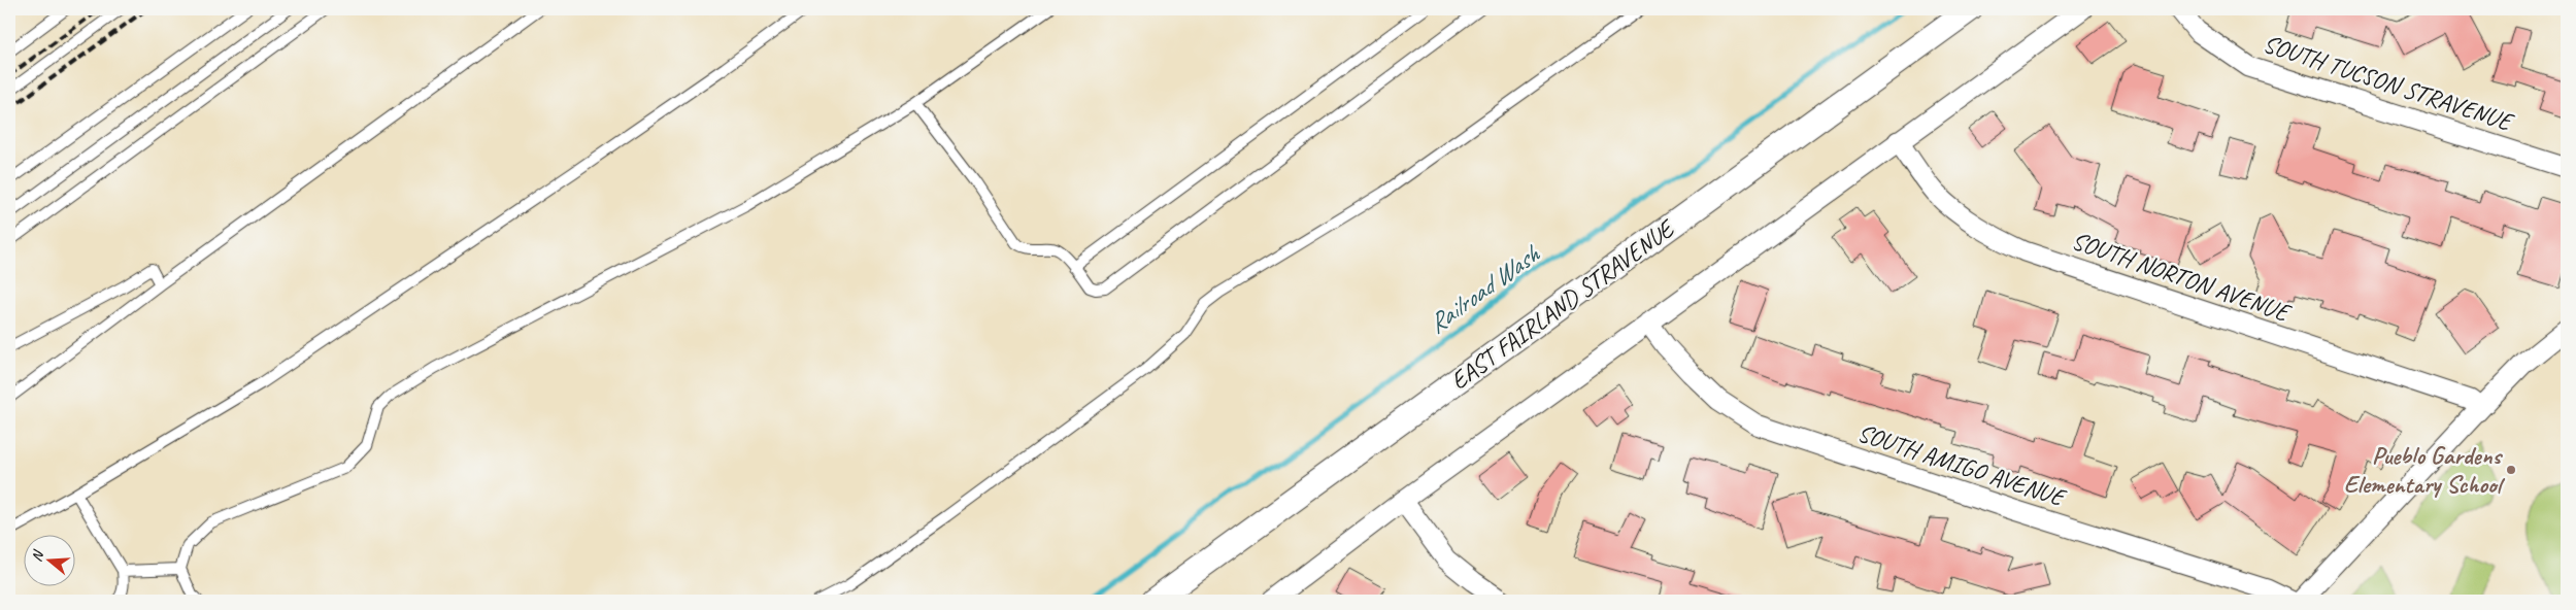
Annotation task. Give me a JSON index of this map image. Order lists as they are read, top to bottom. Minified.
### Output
{"streets":{"street":["SOUTH TUCSON STRAVENUE","SOUTH NORTON AVENUE","EAST FAIRLAND STRAVENUE","SOUTH AMIGO AVENUE"]},"water":["Railroad Wash"],"places":["Pueblo Gardens Elementary School"],"north":"left"}
